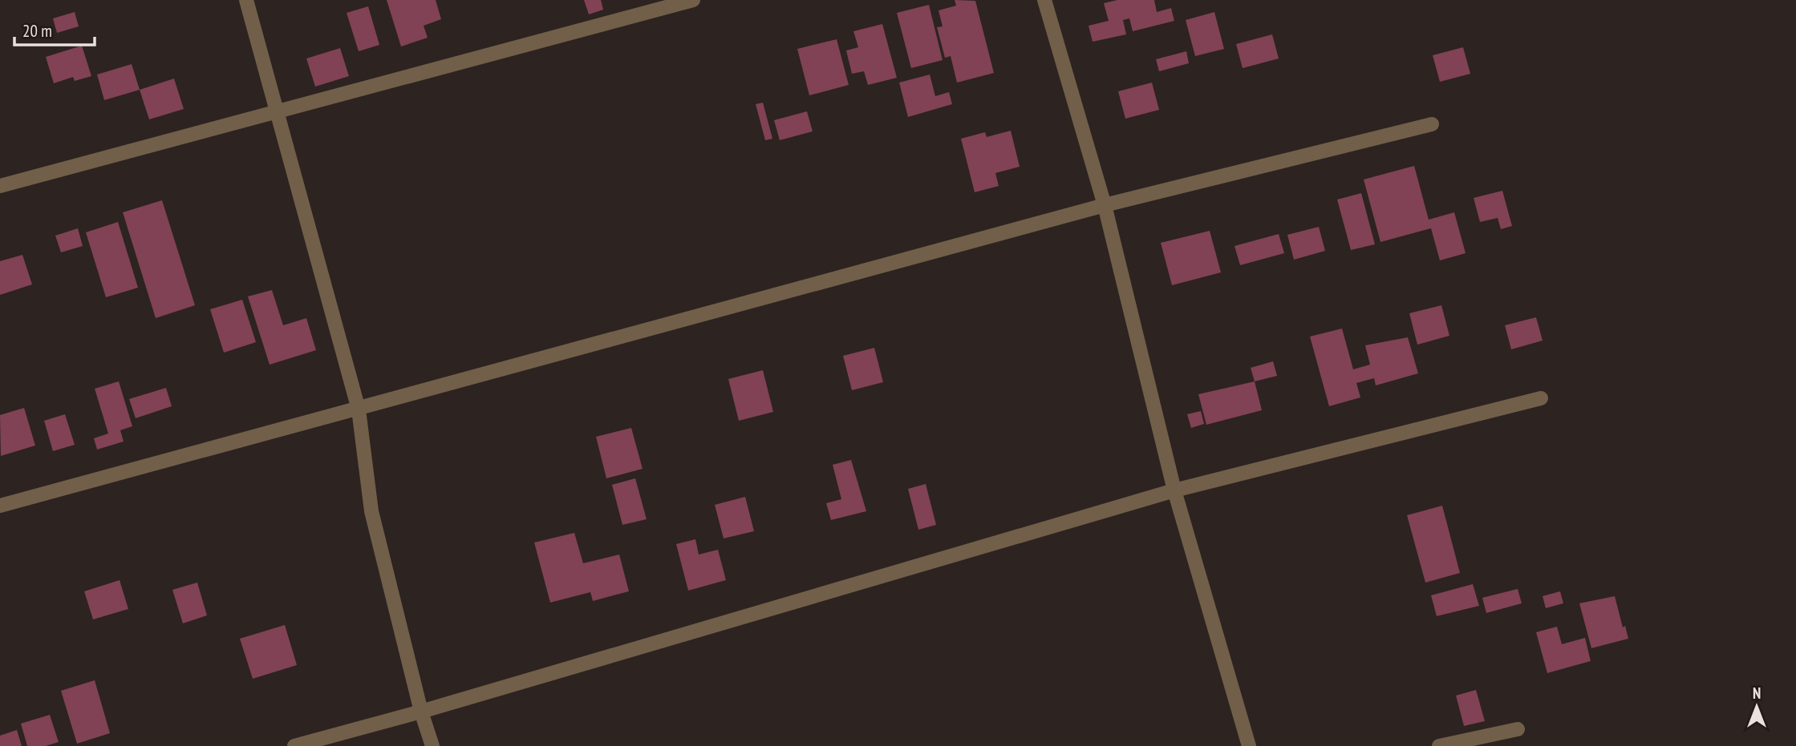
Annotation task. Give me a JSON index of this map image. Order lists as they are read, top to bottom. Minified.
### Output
{"scale_bar":"20 m","north":"top"}
